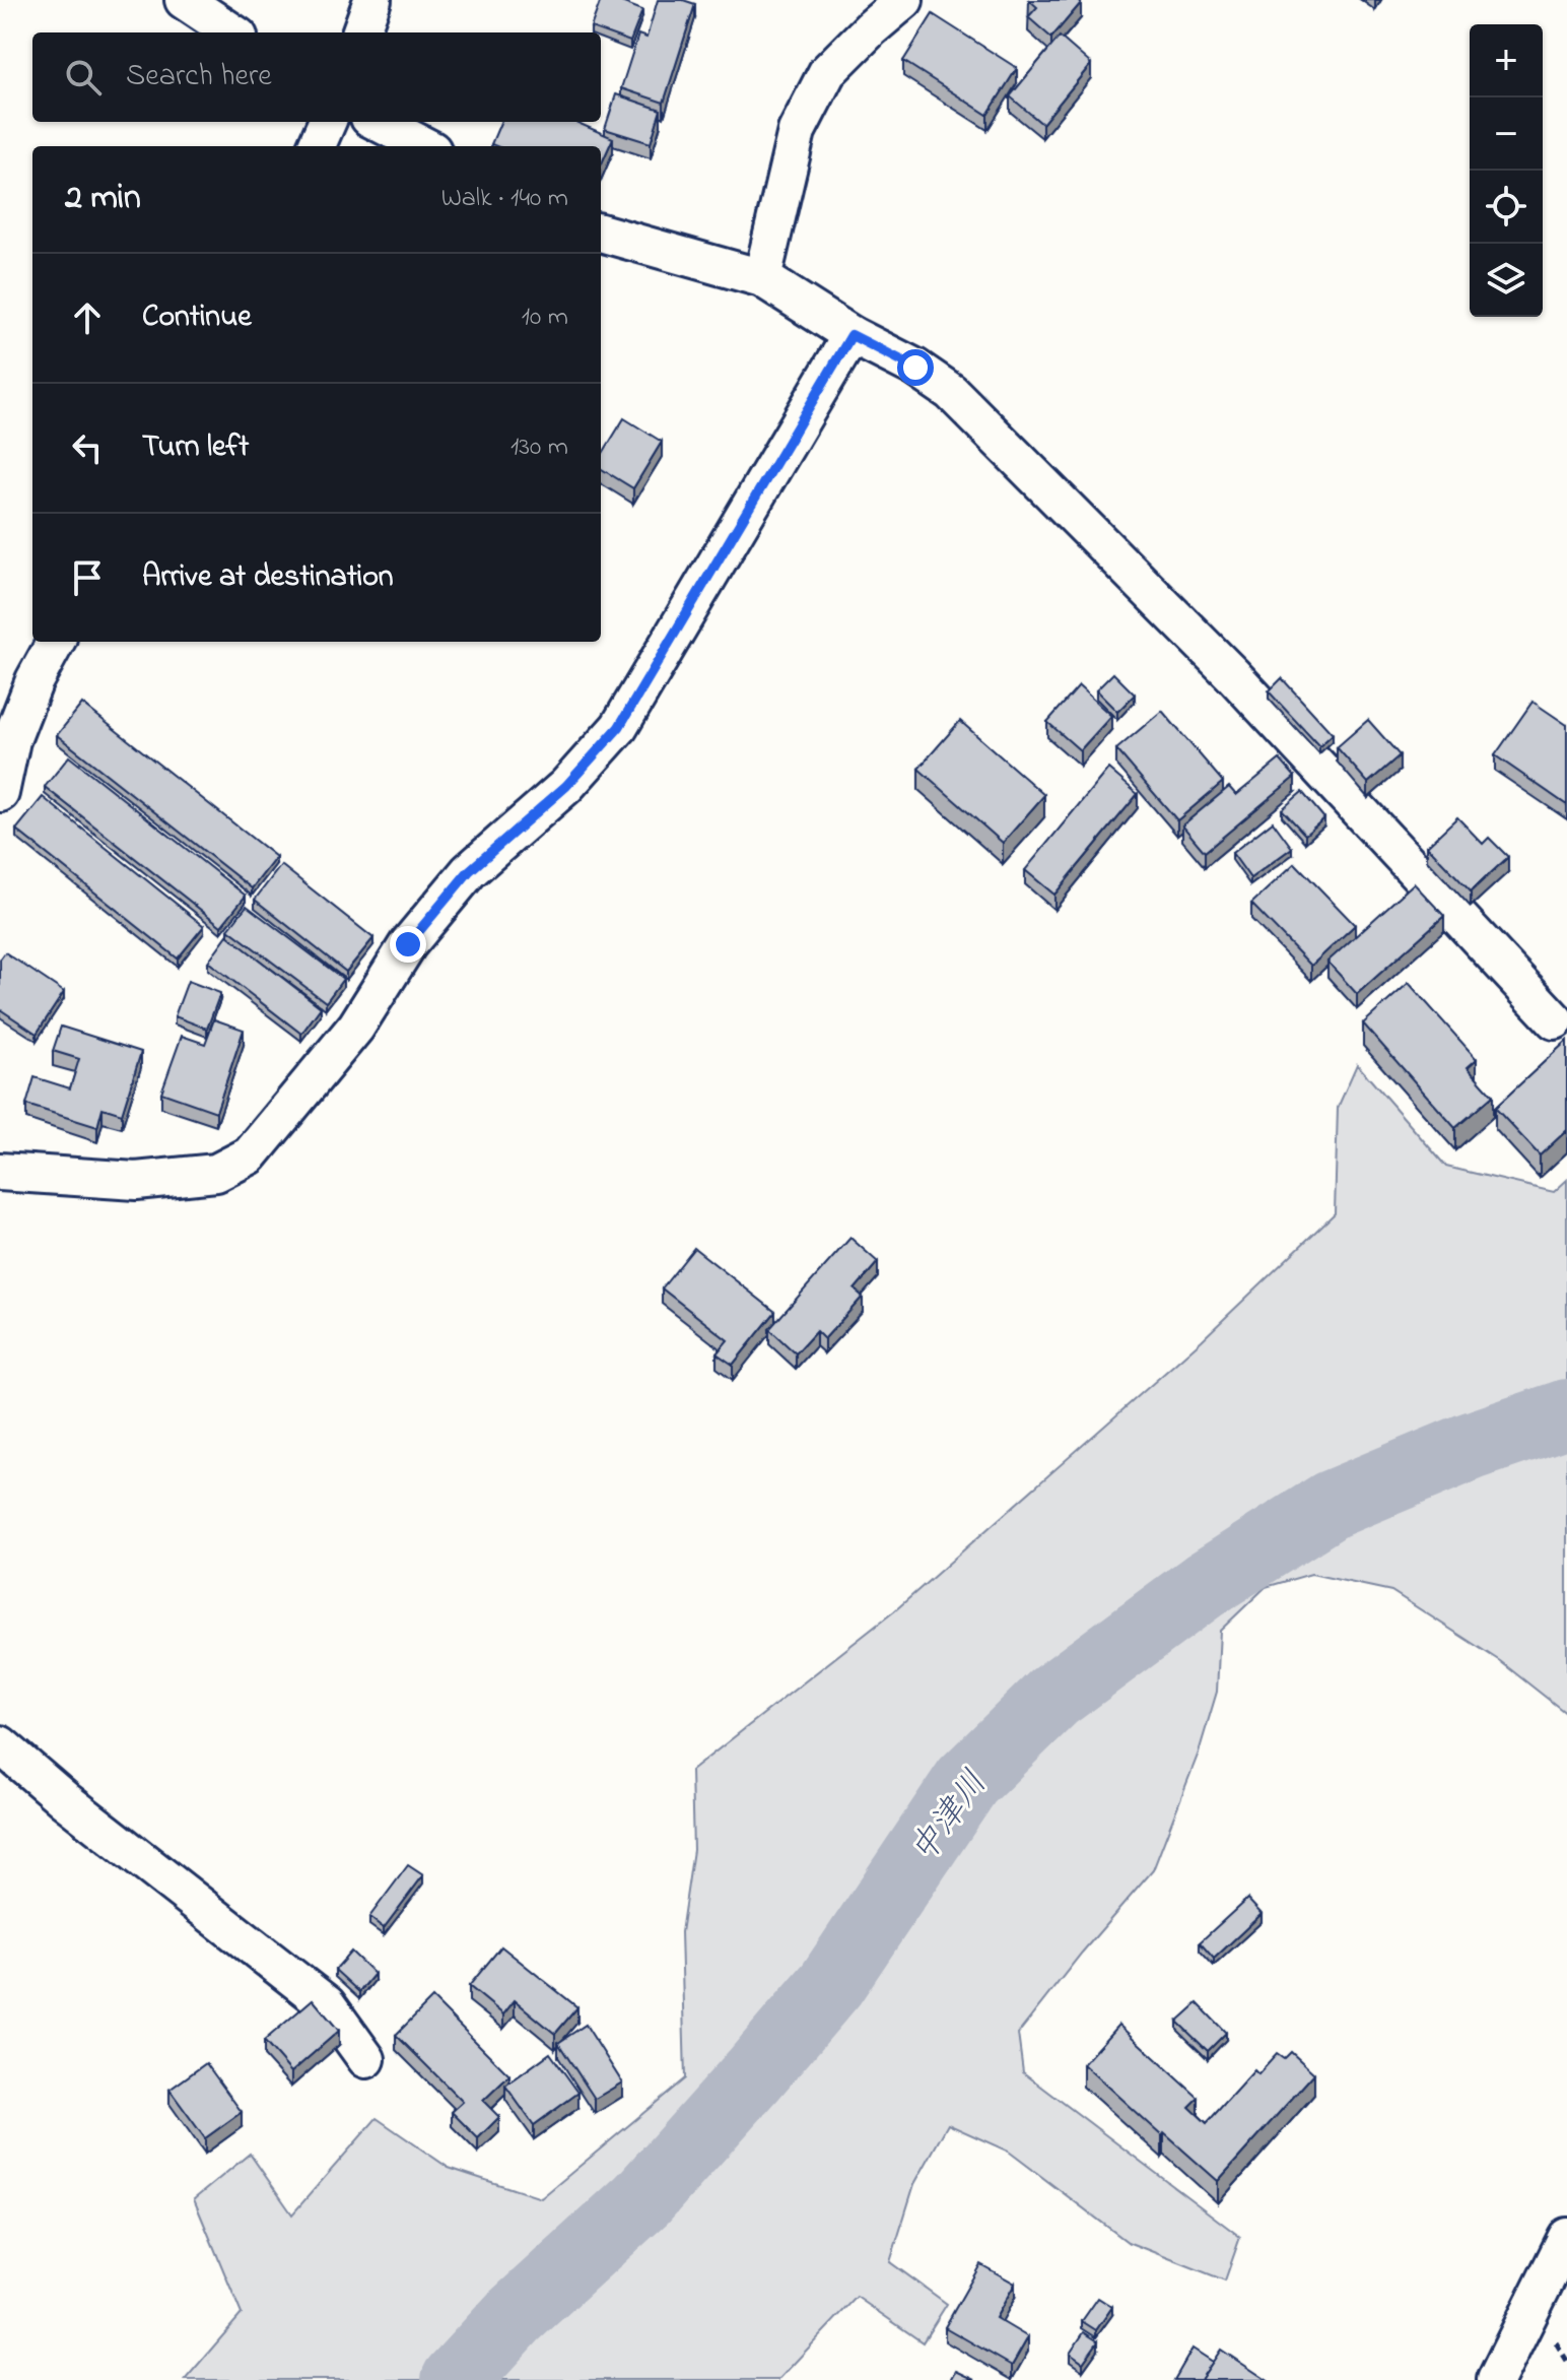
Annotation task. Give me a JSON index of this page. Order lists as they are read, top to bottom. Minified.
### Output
{"water":["中津川"],"page":{"map_buttons":["+","−"],"search":"Search here","heading":["2 min","Walk · 140 m"],"list":[["Continue","10 m"],["Turn left","130 m"],"Arrive at destination"]}}
